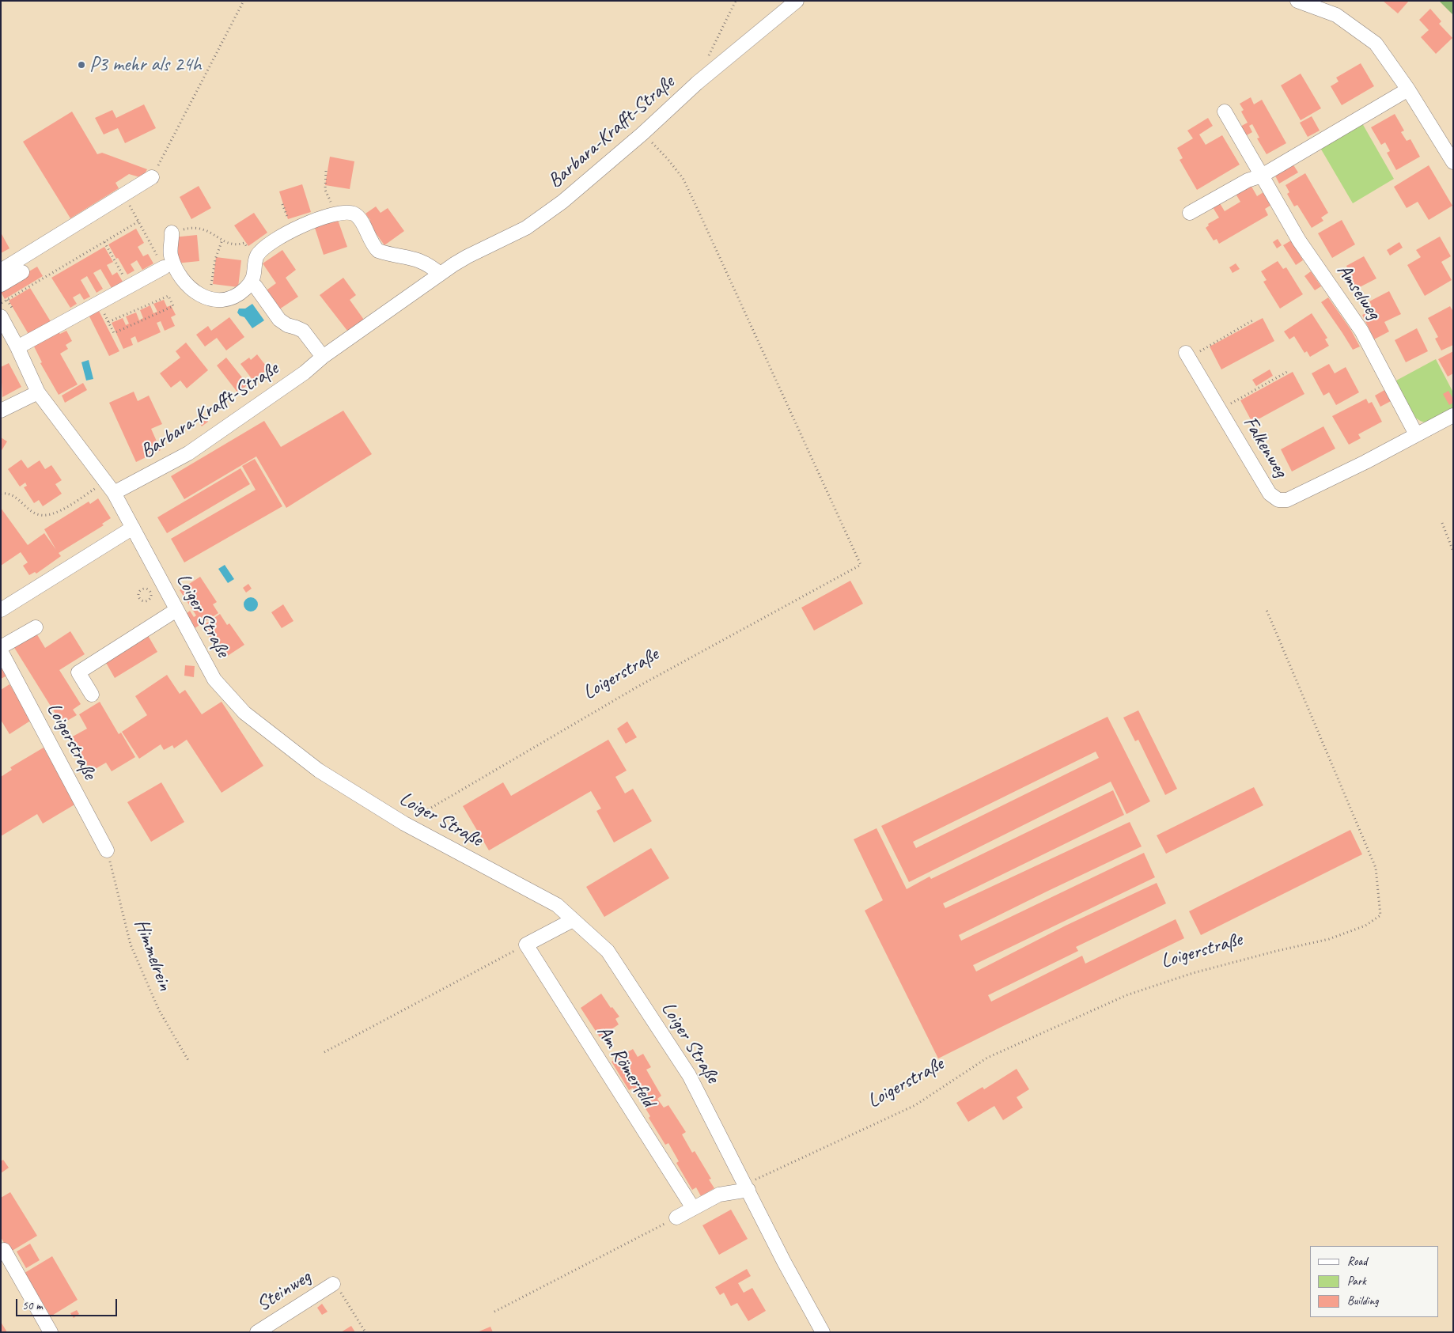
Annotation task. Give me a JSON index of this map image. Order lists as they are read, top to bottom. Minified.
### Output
{"streets":{"street":["Barbara-Krafft-Straße","Amselweg","Falkenweg","Loiger Straße","Loigerstraße","Am Römerfeld","Steinweg"],"path":["Himmelrein"]},"crossings":[["Barbara-Krafft-Straße","Loiger Straße"],["Barbara-Krafft-Straße","Loigerstraße"],["Amselweg","Falkenweg"],["Loiger Straße","Loigerstraße"],["Loigerstraße","Himmelrein"]],"places":["P3 mehr als 24h"],"legend":["Road","Park","Building"],"scale_bar":"50 m"}
